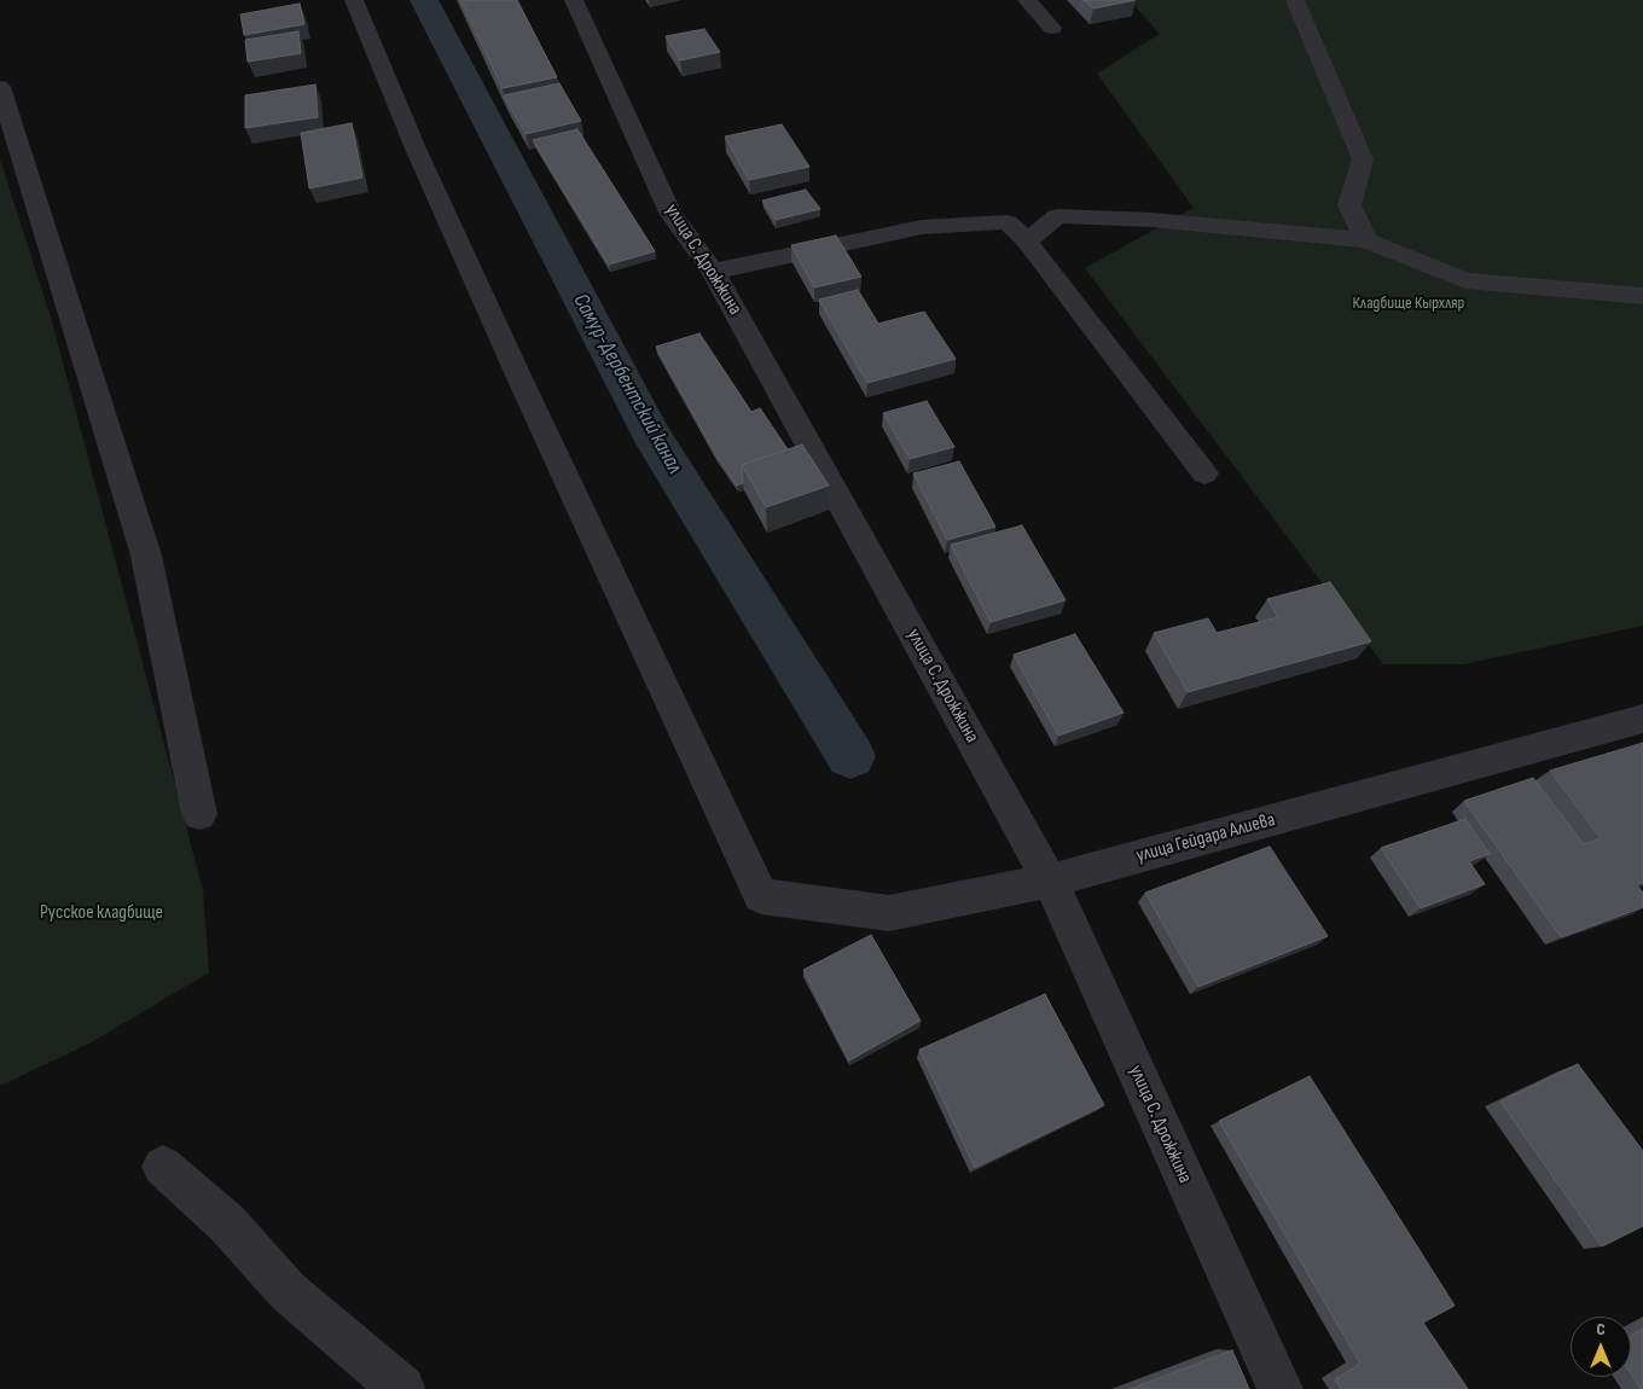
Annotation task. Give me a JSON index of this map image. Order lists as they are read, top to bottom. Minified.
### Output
{"streets":{"street":["улица С. Дрожжина","улица Гейдара Алиева"]},"crossings":[["улица С. Дрожжина","улица Гейдара Алиева"]],"water":["Самур-Дербентский канал"],"parks":["Кладбище Кырхляр","Русское кладбище"],"north":"top"}
